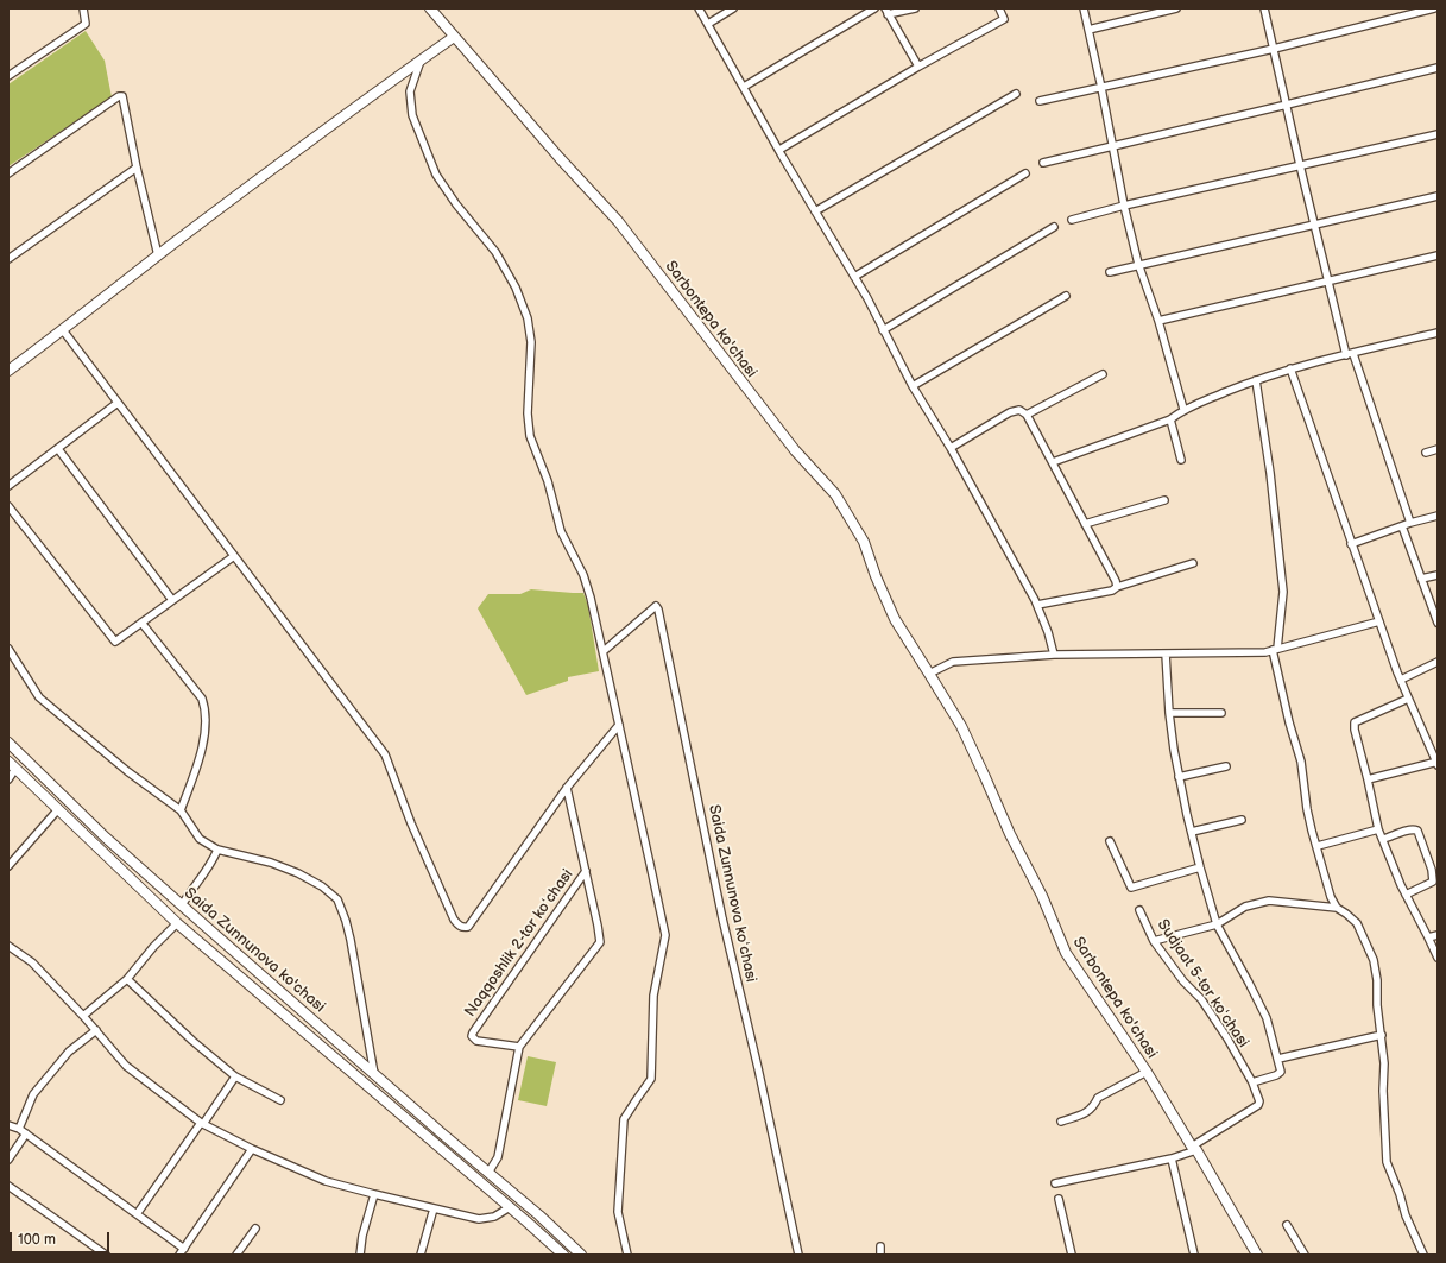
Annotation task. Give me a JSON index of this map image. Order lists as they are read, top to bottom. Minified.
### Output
{"streets":{"street":["Sarbontepa ko'chasi","Saida Zunnunova koʻchasi","Naqqoshlik 2-tor koʻchasi","Saida Zunnunova ko'chasi","Sudjaat 5-tor koʻchasi"]},"crossings":[["Sarbontepa ko'chasi","Sudjaat 5-tor koʻchasi"]],"scale_bar":"100 m"}
